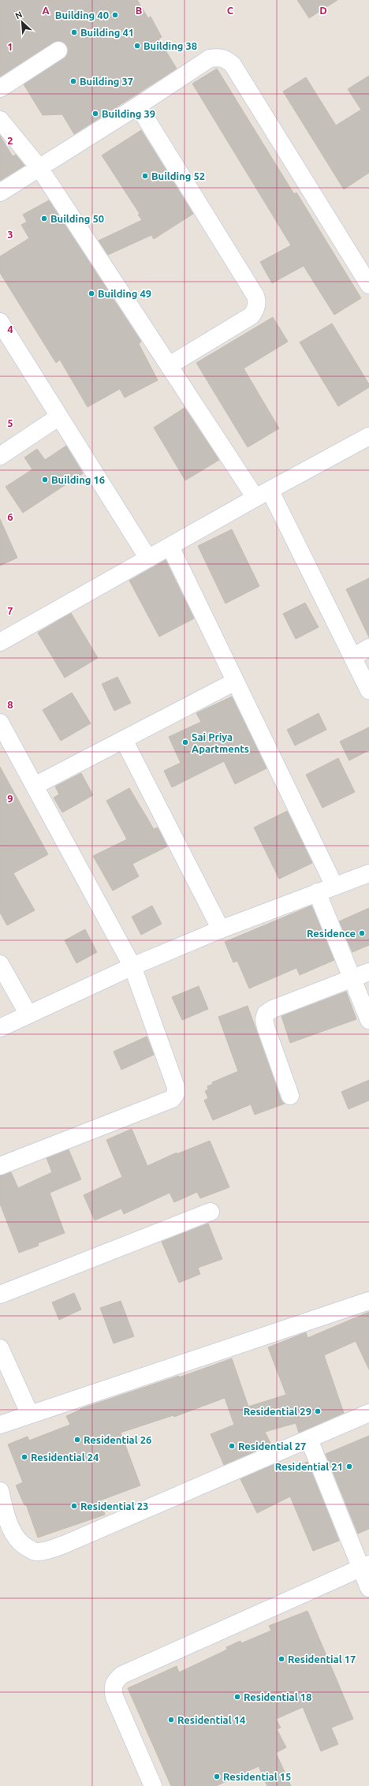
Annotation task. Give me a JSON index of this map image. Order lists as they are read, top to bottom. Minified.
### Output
{"places":["Building 40","Building 41","Building 38","Building 37","Building 39","Building 52","Building 50","Building 49","Building 16","Sai Priya Apartments","Residence","Residential 29","Residential 26","Residential 27","Residential 24","Residential 21","Residential 23","Residential 17","Residential 18","Residential 14","Residential 15"],"north":"top left","grid":{"columns":["A","B","C","D"],"rows":["1","2","3","4","5","6","7","8","9"]}}
